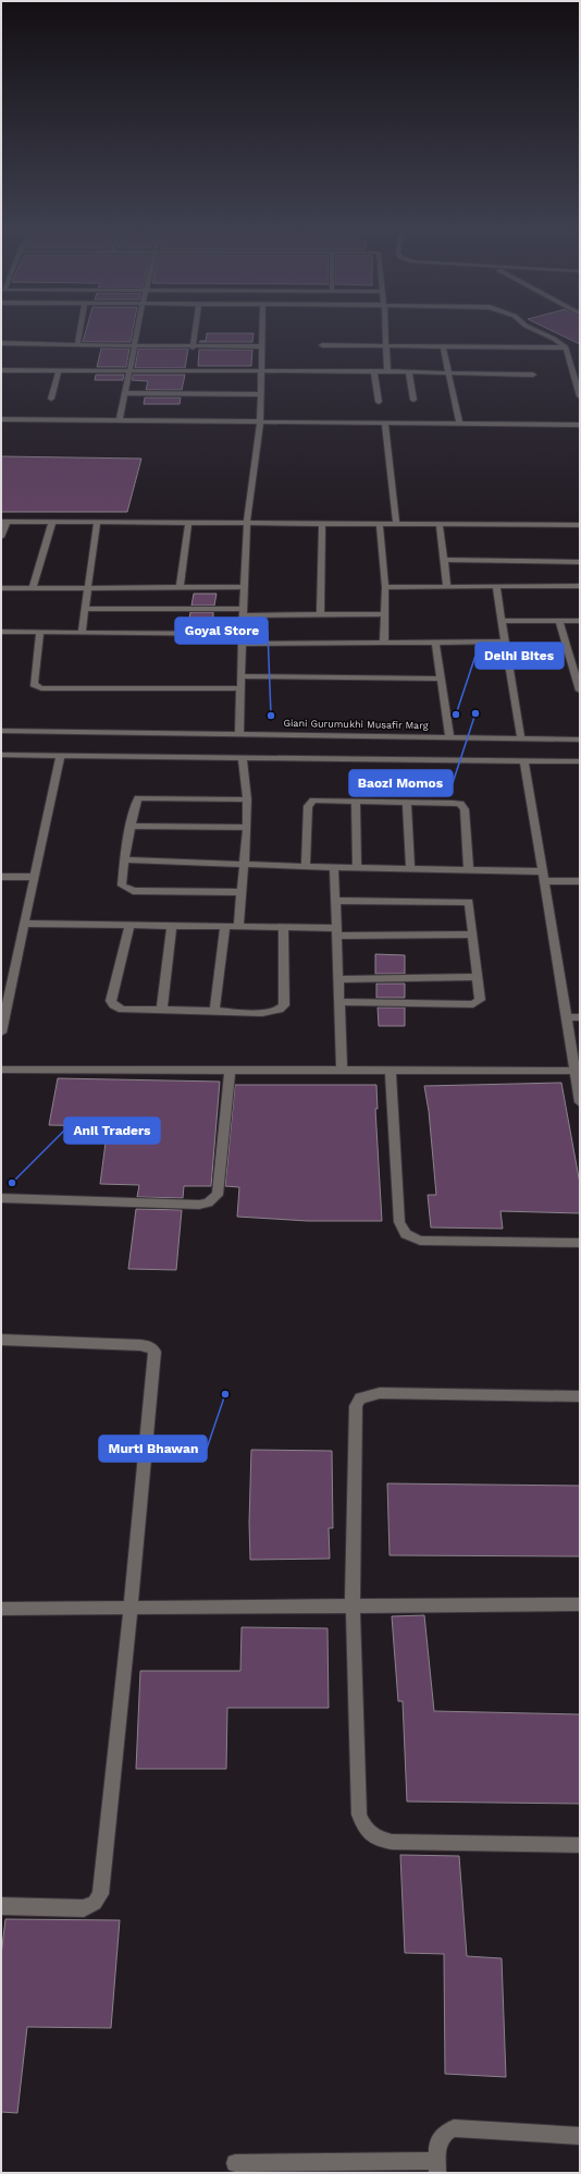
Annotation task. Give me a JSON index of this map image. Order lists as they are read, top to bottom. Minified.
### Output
{"streets":{"street":["Giani Gurumukhi Musafir Marg"]},"places":["Baozi Momos","Delhi Bites","Goyal Store","Anil Traders","Murti Bhawan"]}
